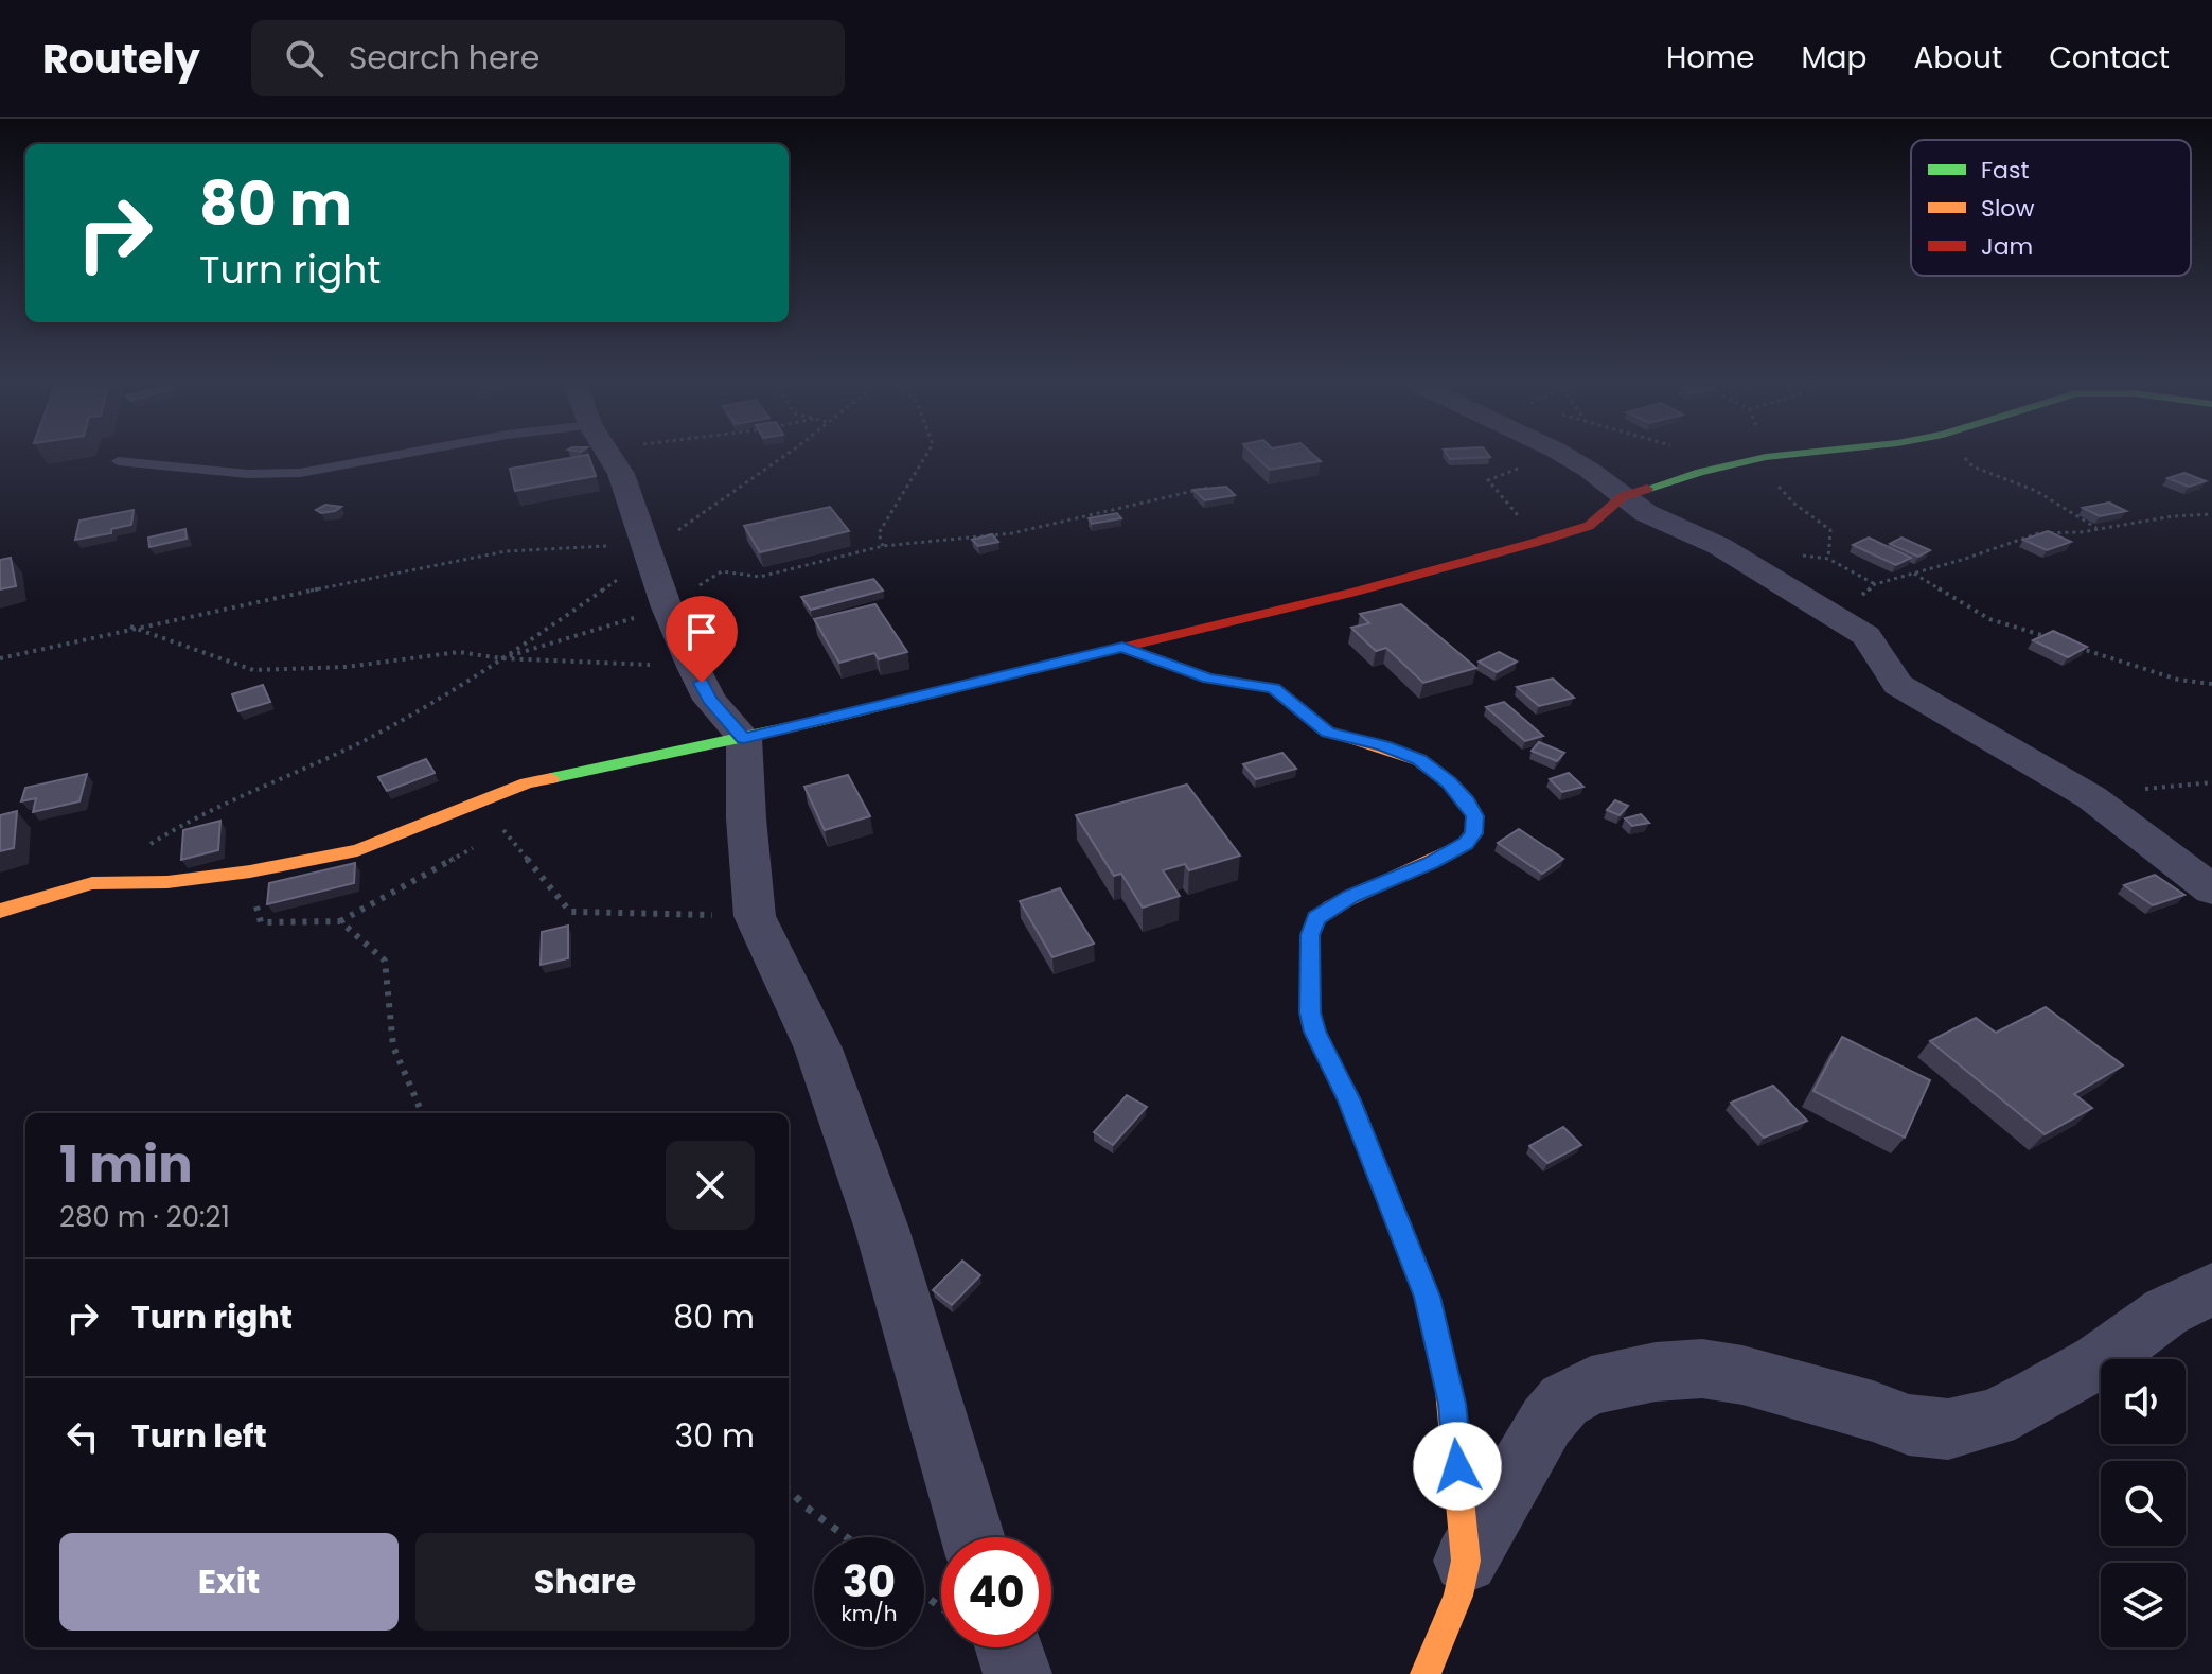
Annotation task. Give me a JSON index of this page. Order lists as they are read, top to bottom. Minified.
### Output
{"legend":["Fast","Slow","Jam"],"page":{"header":"Routely","search":"Search here","nav":["Home","Map","About","Contact"],"turn":["80 m","Turn right"],"heading":["1 min","280 m · 20:21"],"list":[{"name":"Turn right","value":"80 m"},{"name":"Turn left","value":"30 m"}],"buttons":["Exit","Share"],"speed":"30 km/h","limit":"40"}}
